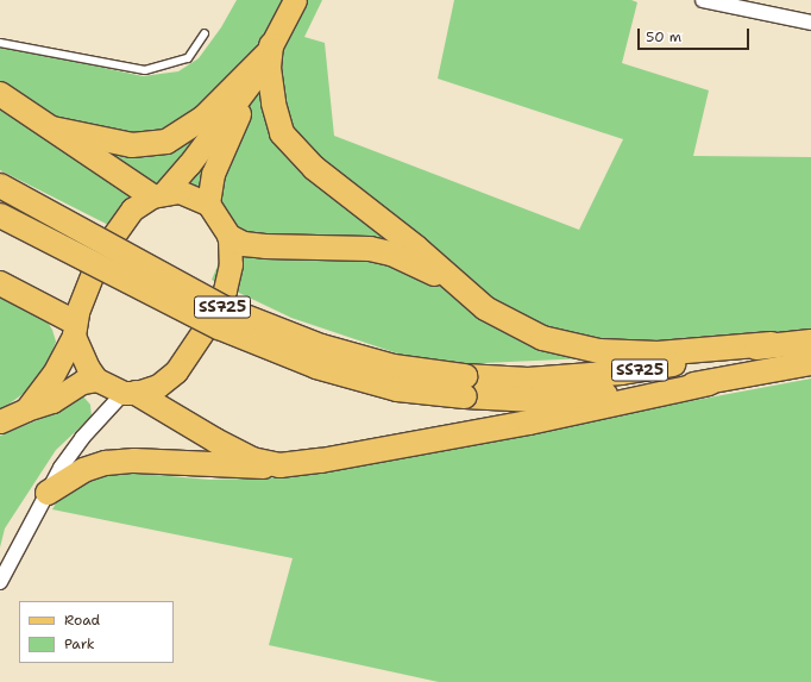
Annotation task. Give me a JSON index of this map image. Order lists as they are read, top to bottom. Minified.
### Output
{"streets":{"highway":["SS725"]},"legend":["Road","Park"],"scale_bar":"50 m"}
